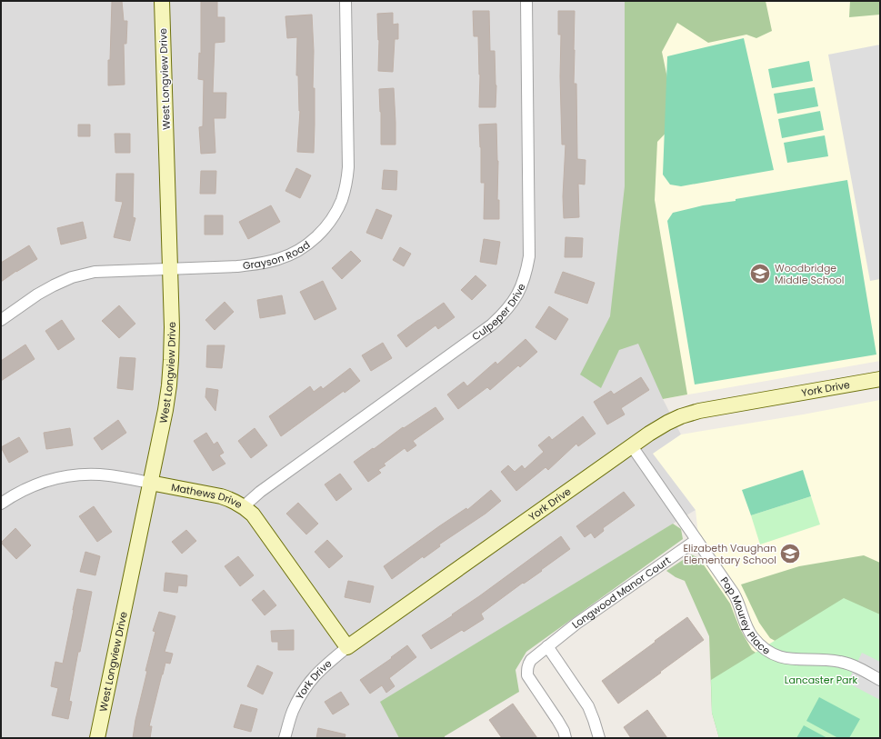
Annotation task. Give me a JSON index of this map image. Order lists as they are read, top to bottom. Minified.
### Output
{"streets":{"street":["West Longview Drive","Grayson Road","Culpeper Drive","York Drive","Mathews Drive","Longwood Manor Court","Pop Mourey Place"]},"crossings":[["West Longview Drive","Grayson Road"],["West Longview Drive","Mathews Drive"],["Culpeper Drive","Mathews Drive"],["York Drive","Mathews Drive"],["York Drive","Pop Mourey Place"],["Longwood Manor Court","Pop Mourey Place"]],"parks":["Lancaster Park"],"places":{"school or university":["Woodbridge Middle School","Elizabeth Vaughan Elementary School"]}}
